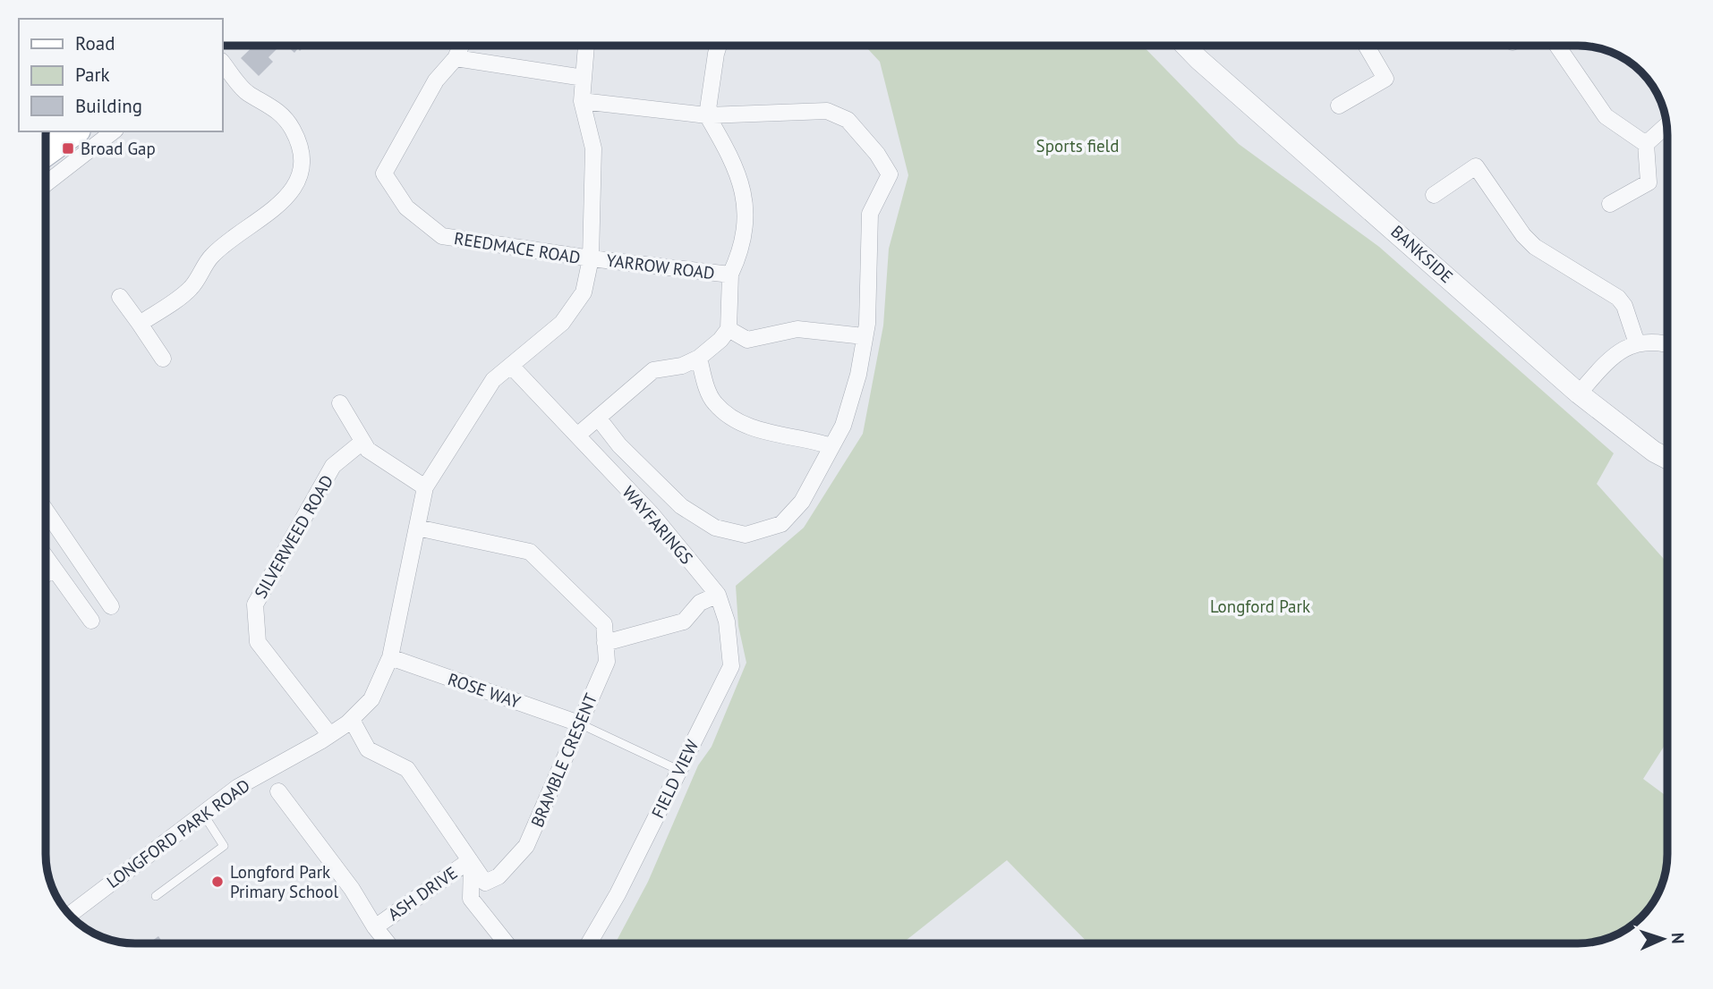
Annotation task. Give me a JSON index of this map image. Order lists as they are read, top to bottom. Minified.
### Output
{"streets":{"street":["REEDMACE ROAD","BANKSIDE","YARROW ROAD","WAYFARINGS","SILVERWEED ROAD","ROSE WAY","BRAMBLE CRESENT","FIELD VIEW","LONGFORD PARK ROAD","ASH DRIVE"]},"crossings":[["REEDMACE ROAD","YARROW ROAD"],["REEDMACE ROAD","LONGFORD PARK ROAD"],["YARROW ROAD","LONGFORD PARK ROAD"],["WAYFARINGS","FIELD VIEW"],["WAYFARINGS","LONGFORD PARK ROAD"],["SILVERWEED ROAD","LONGFORD PARK ROAD"],["ROSE WAY","BRAMBLE CRESENT"],["ROSE WAY","LONGFORD PARK ROAD"],["BRAMBLE CRESENT","LONGFORD PARK ROAD"],["BRAMBLE CRESENT","ASH DRIVE"]],"parks":["Sports field","Longford Park"],"places":{"transit":["Broad Gap"],"other":["Longford Park Primary School"]},"legend":["Road","Park","Building"],"north":"right"}
